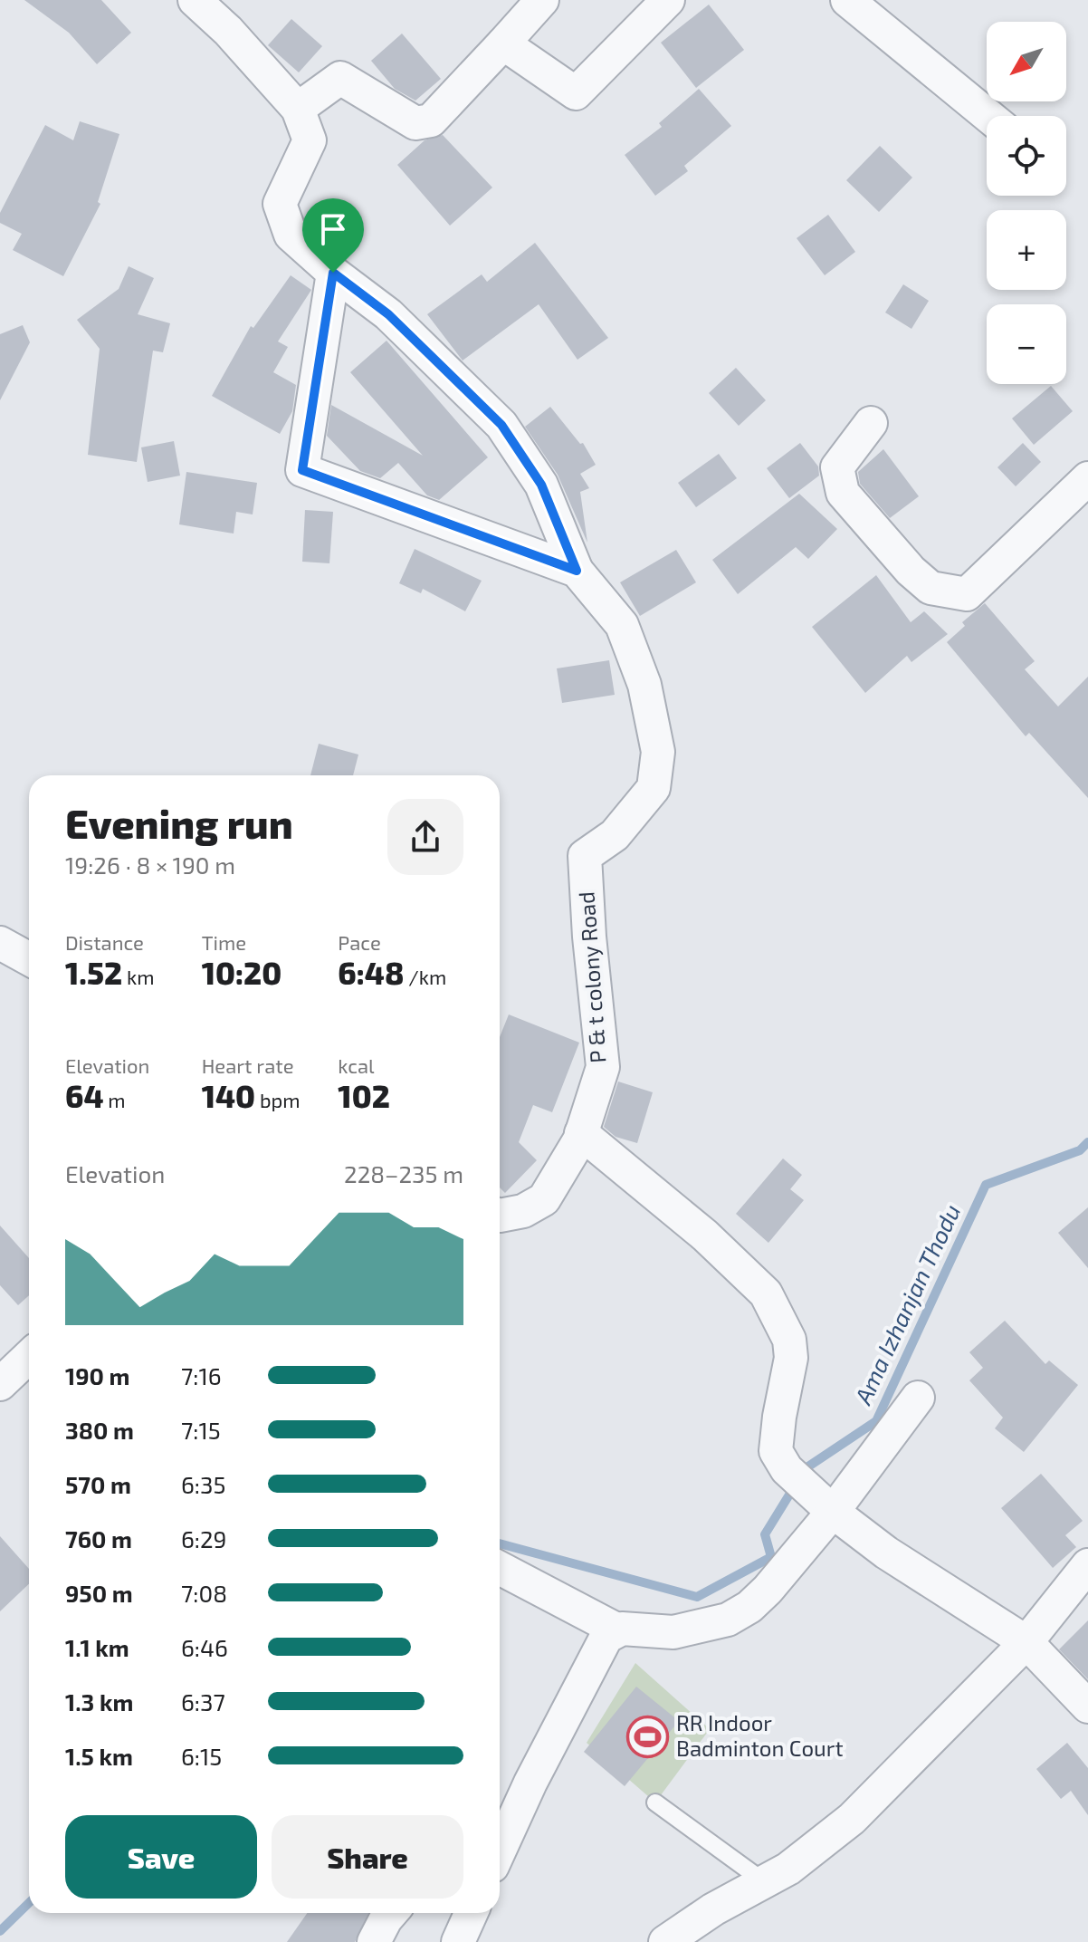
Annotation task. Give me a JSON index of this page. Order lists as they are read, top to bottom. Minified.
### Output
{"streets":{"street":["P & t colony Road"]},"water":["Ama Izhanjan Thodu"],"places":{"sports":["RR Indoor Badminton Court"]},"north":"bottom left","page":{"map_buttons":["+","−"],"heading":["Evening run","19:26 · 8 × 190 m"],"stats":[["Distance","1.52 km"],["Time","10:20"],["Pace","6:48 /km"],["Elevation","64 m"],["Heart rate","140 bpm"],["kcal","102"]],"chart":["Elevation","228–235 m"],"list":[{"name":"190 m","note":"7:16"},{"name":"380 m","note":"7:15"},{"name":"570 m","note":"6:35"},{"name":"760 m","note":"6:29"},{"name":"950 m","note":"7:08"},{"name":"1.1 km","note":"6:46"},{"name":"1.3 km","note":"6:37"},{"name":"1.5 km","note":"6:15"}],"buttons":["Save","Share"]}}
